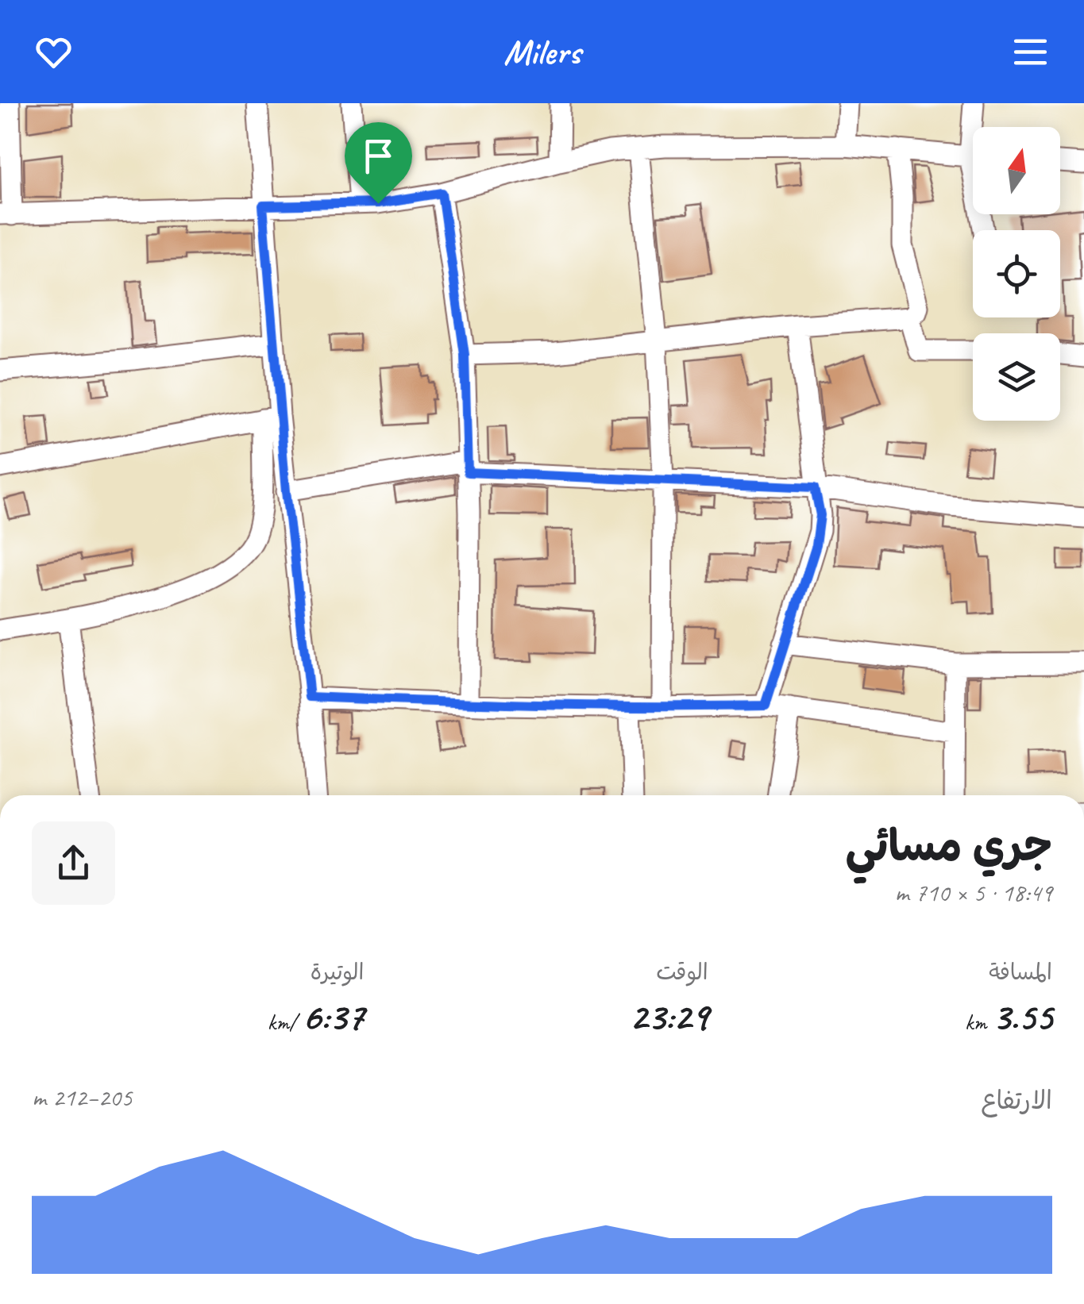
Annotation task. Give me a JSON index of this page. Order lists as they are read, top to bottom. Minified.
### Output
{"north":"top","page":{"header":"Milers","heading":["جري مسائي","18:49 · 5 × 710 m"],"stats":[["المسافة","3.55 km"],["الوقت","23:29"],["الوتيرة","6:37 /km"]],"chart":["الارتفاع","205–212 m"]}}
